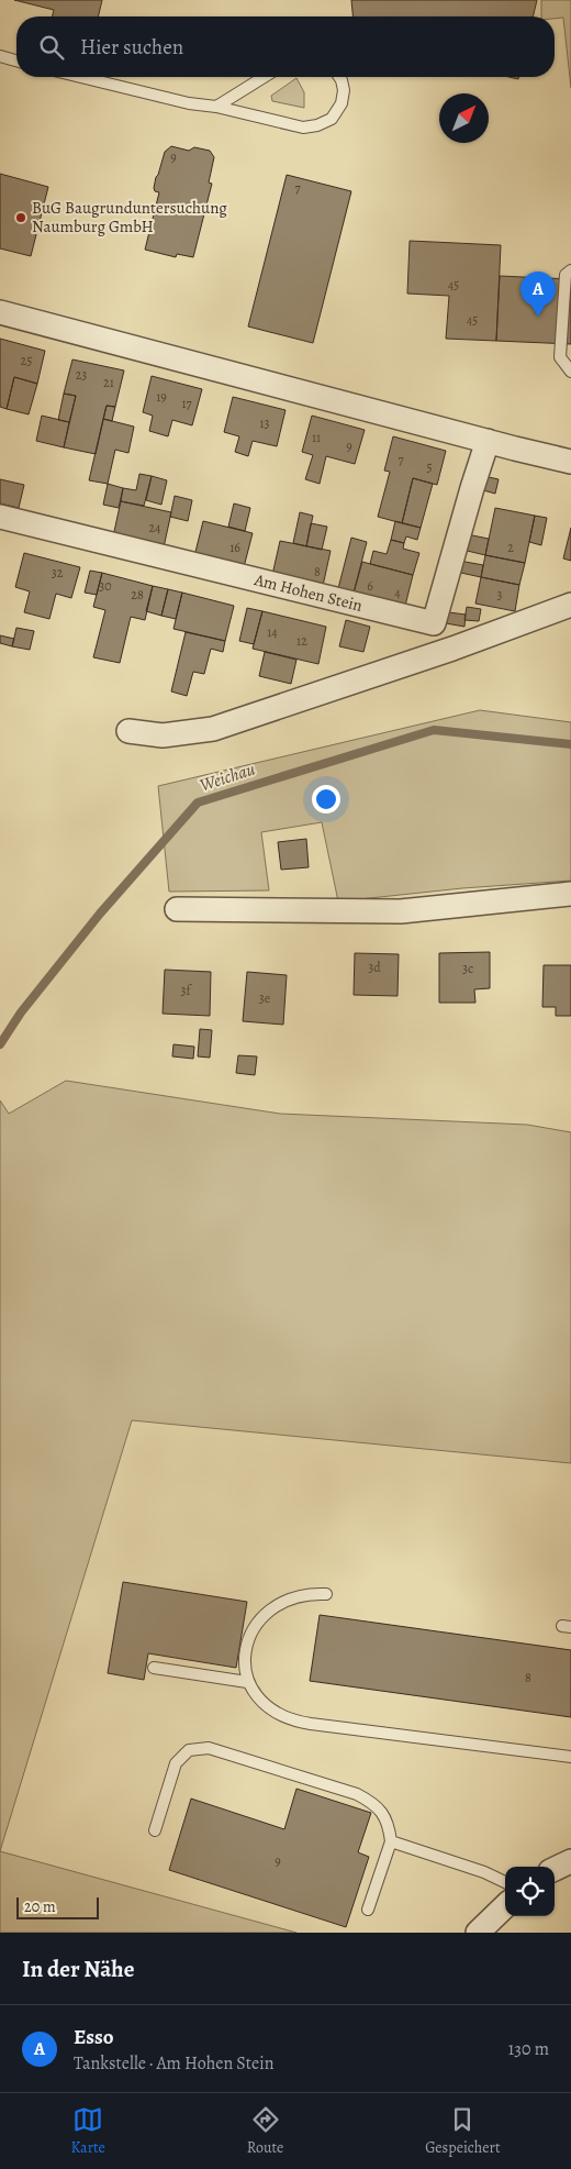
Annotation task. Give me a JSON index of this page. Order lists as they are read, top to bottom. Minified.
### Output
{"streets":{"street":["Am Hohen Stein"]},"water":["Weichau"],"places":["BuG Baugrunduntersuchung Naumburg GmbH"],"house_numbers":["9","7","45","45","25","23","21","19","17","13","11","9","7","5","24","16","2","8","32","30","6","4","28","3","14","12","3d","3c","3f","3e","8","9"],"scale_bar":"20 m","north":"top right","page":{"search":"Hier suchen","pins":"A","scale":"20 m","heading":"In der Nähe","list":[{"mark":"A","name":"Esso","note":"Tankstelle · Am Hohen Stein","value":"130 m"}],"nav":["Karte","Route","Gespeichert"]}}
